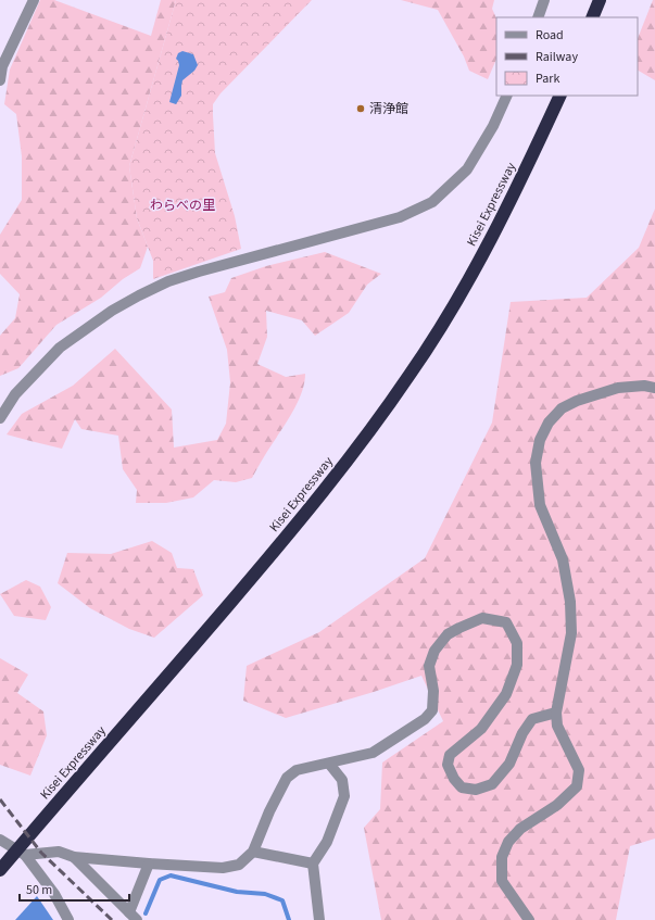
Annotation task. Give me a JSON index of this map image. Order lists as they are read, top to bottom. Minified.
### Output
{"streets":{"highway":["Kisei Expressway"]},"parks":["わらべの里"],"places":["清浄館"],"legend":["Road","Railway","Park"],"scale_bar":"50 m"}
